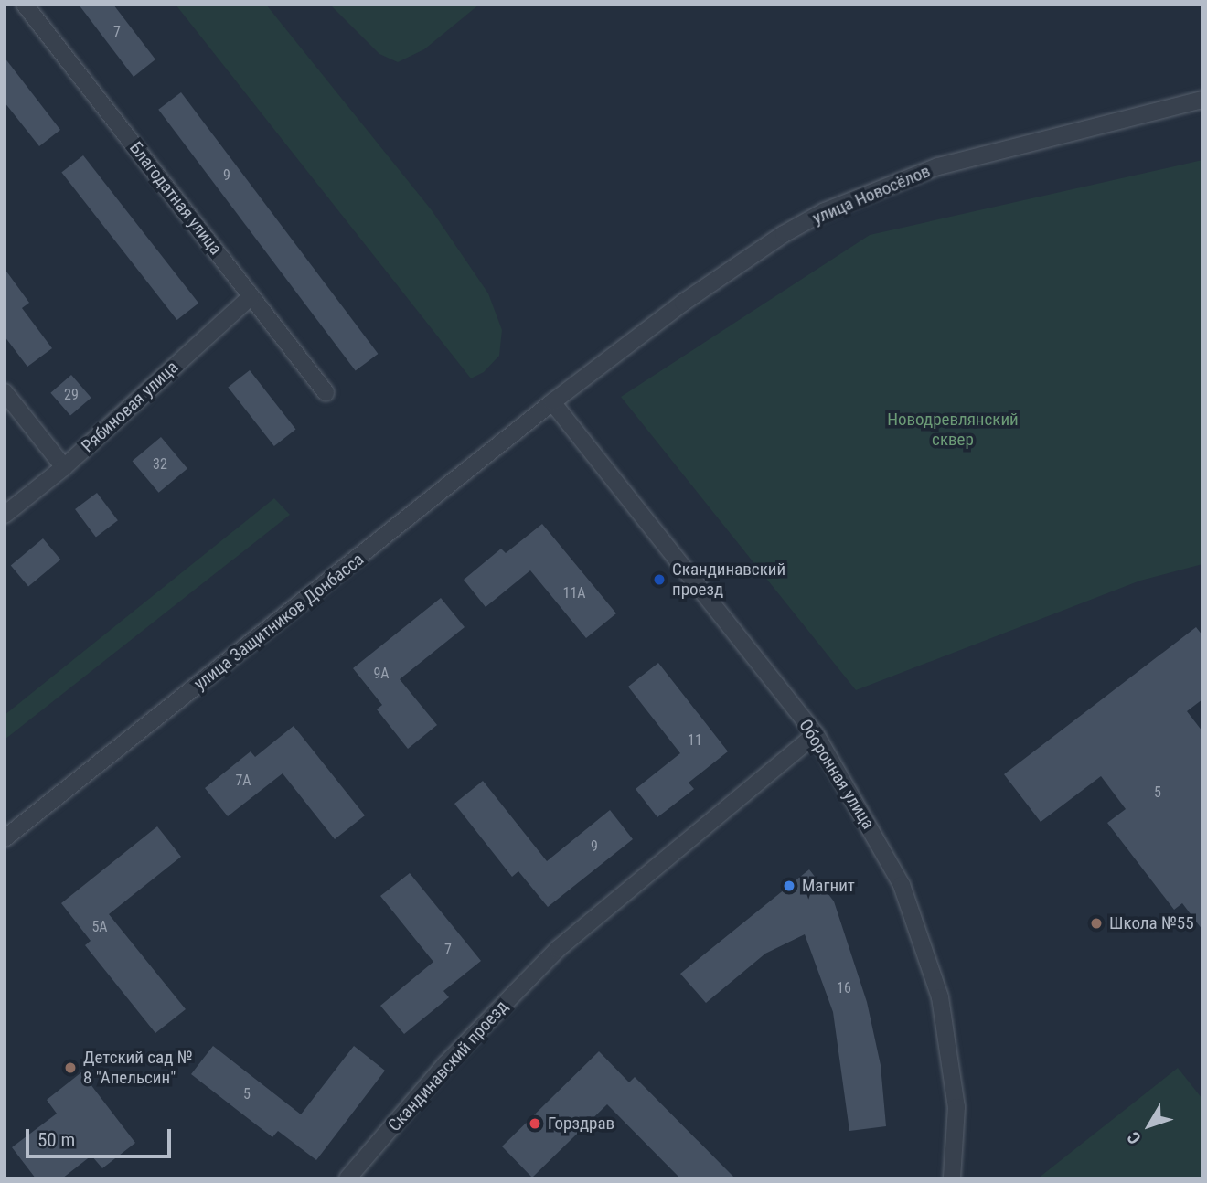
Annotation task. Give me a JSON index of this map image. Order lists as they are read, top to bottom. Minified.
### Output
{"streets":{"street":["улица Новосёлов","Благодатная улица","Рябиновая улица","улица Защитников Донбасса","Оборонная улица","Скандинавский проезд"]},"crossings":[["улица Новосёлов","улица Защитников Донбасса"],["улица Новосёлов","Оборонная улица"],["Благодатная улица","Рябиновая улица"],["улица Защитников Донбасса","Оборонная улица"],["Оборонная улица","Скандинавский проезд"]],"parks":["Новодревлянский сквер"],"places":["Скандинавский проезд","Магнит","Школа №55","Детский сад № 8 \"Апельсин\"","Горздрав"],"house_numbers":["7","9","29","32","11А","9А","11","7А","5","9","5А","7","16","5"],"scale_bar":"50 m","north":"bottom left"}
